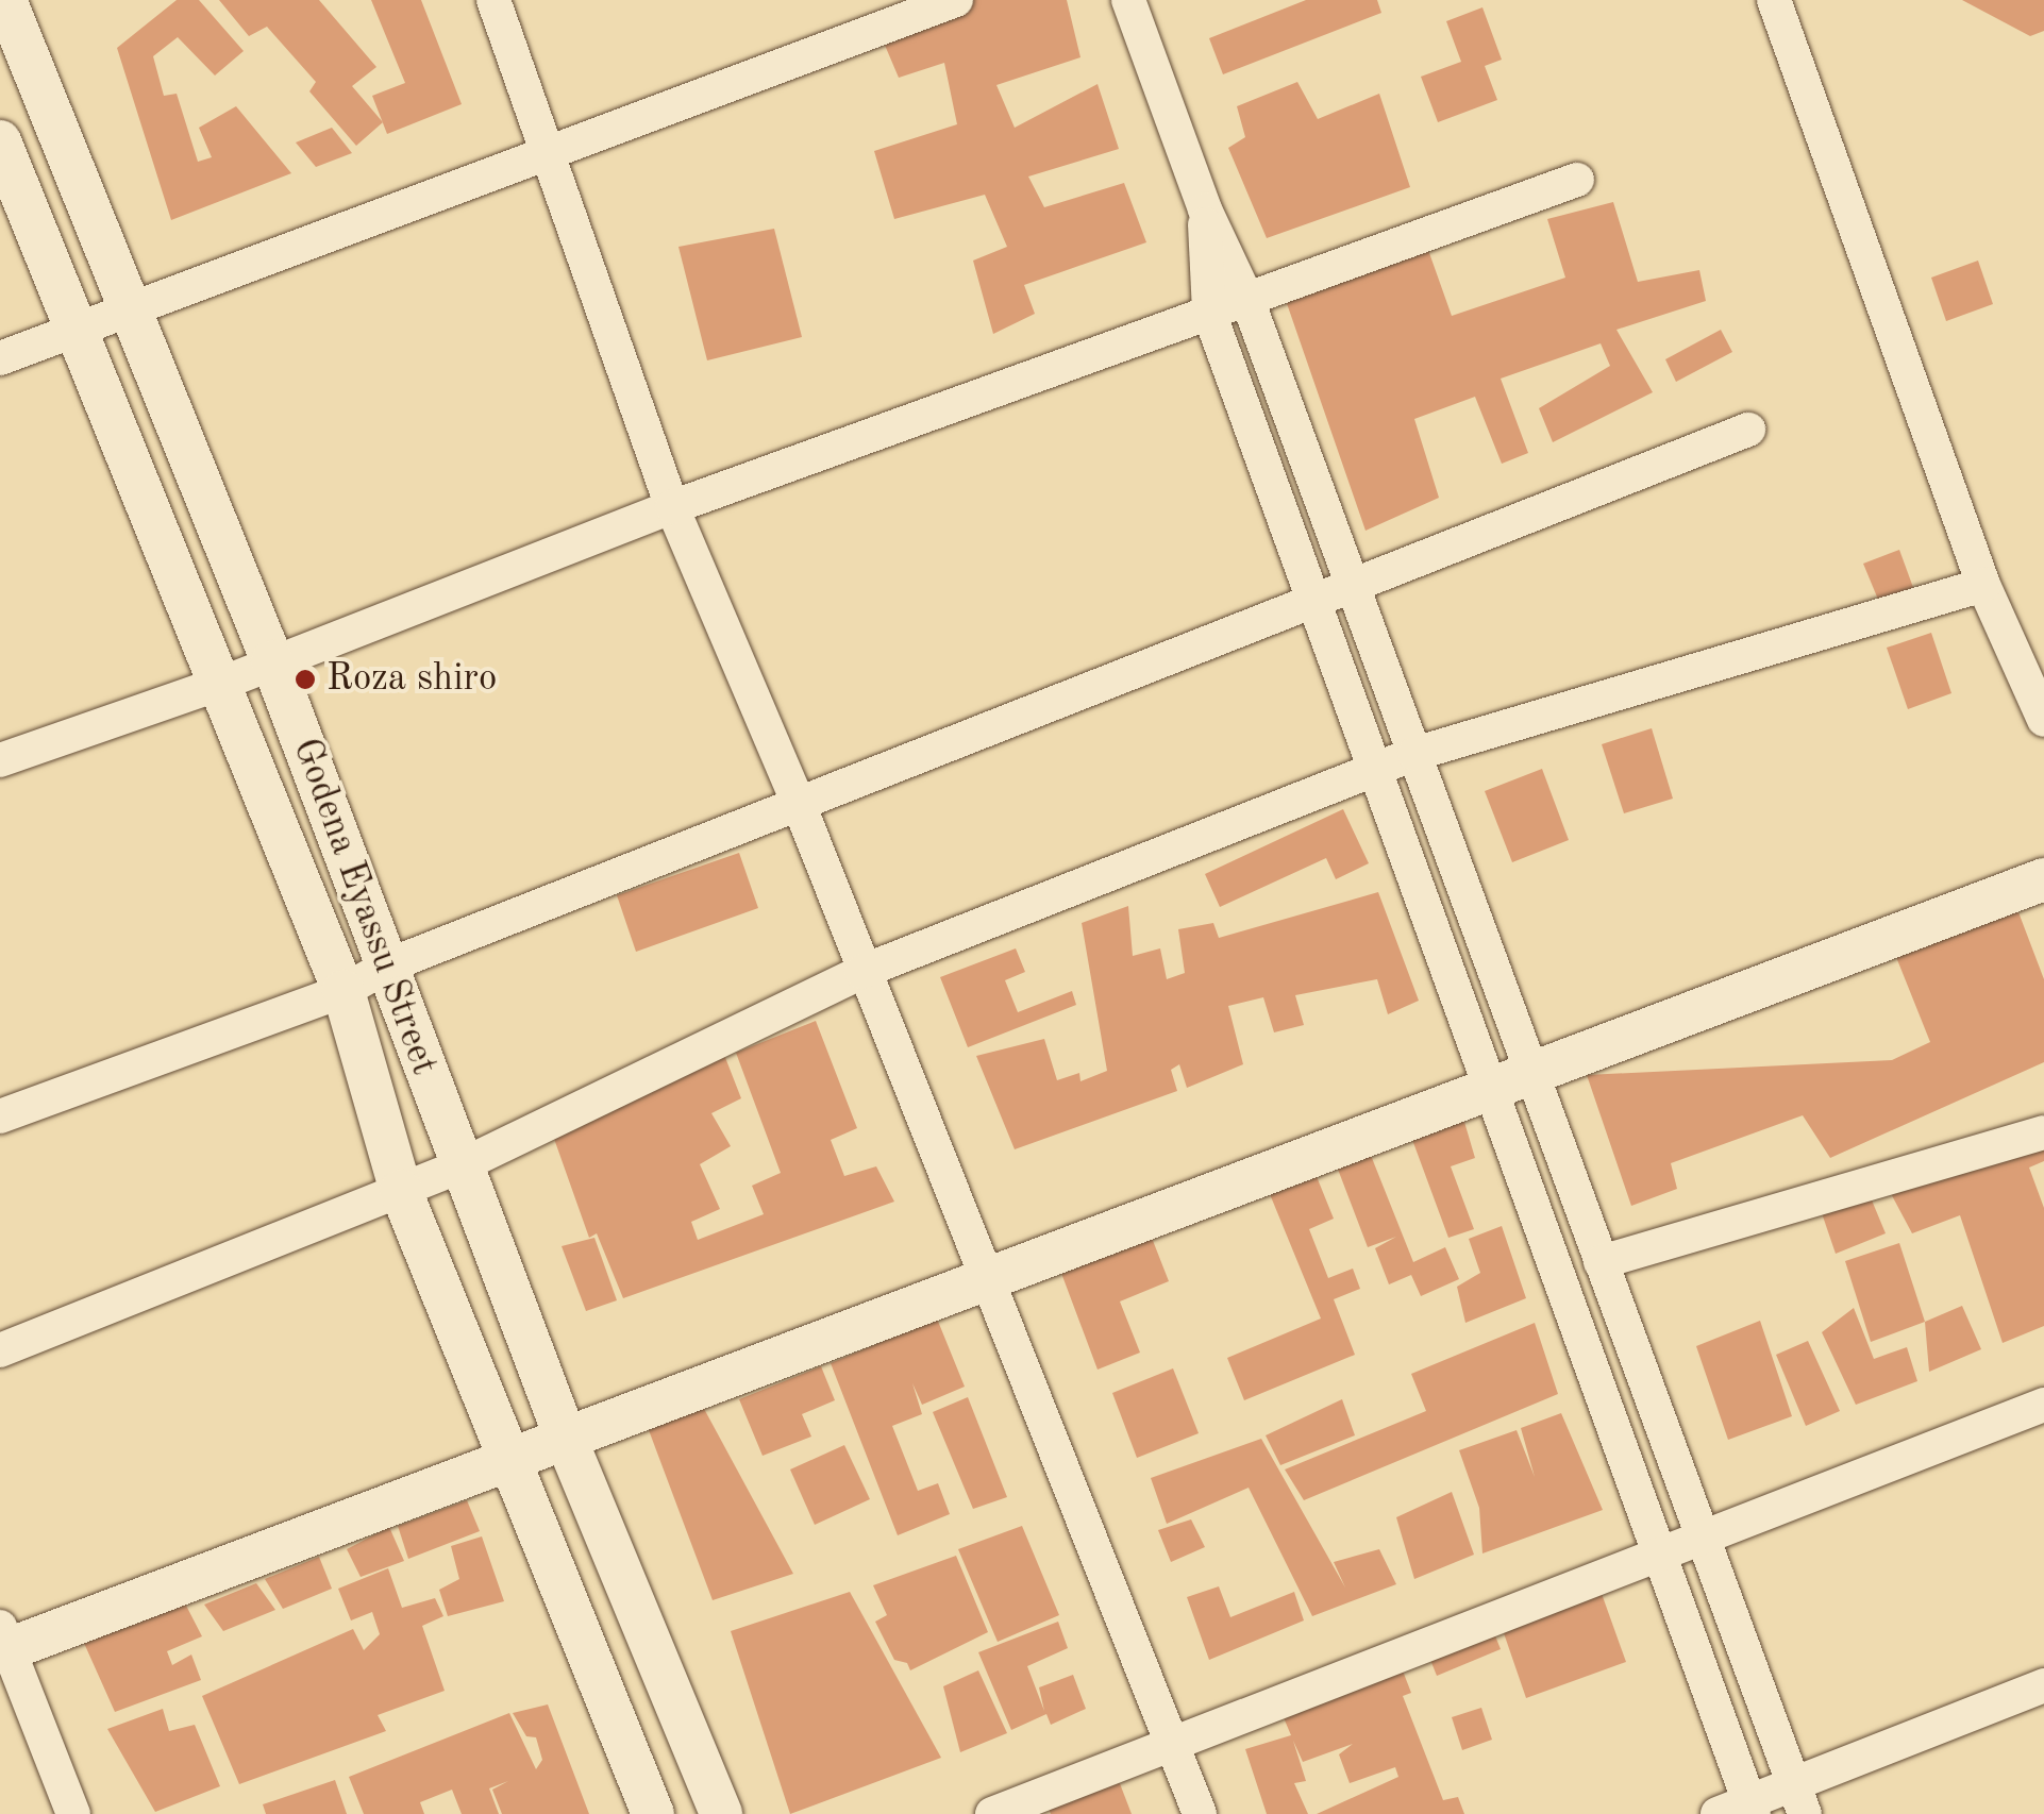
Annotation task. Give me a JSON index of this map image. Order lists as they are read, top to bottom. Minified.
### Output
{"streets":{"street":["Godena Eyassu Street"]},"places":["Roza shiro"]}
